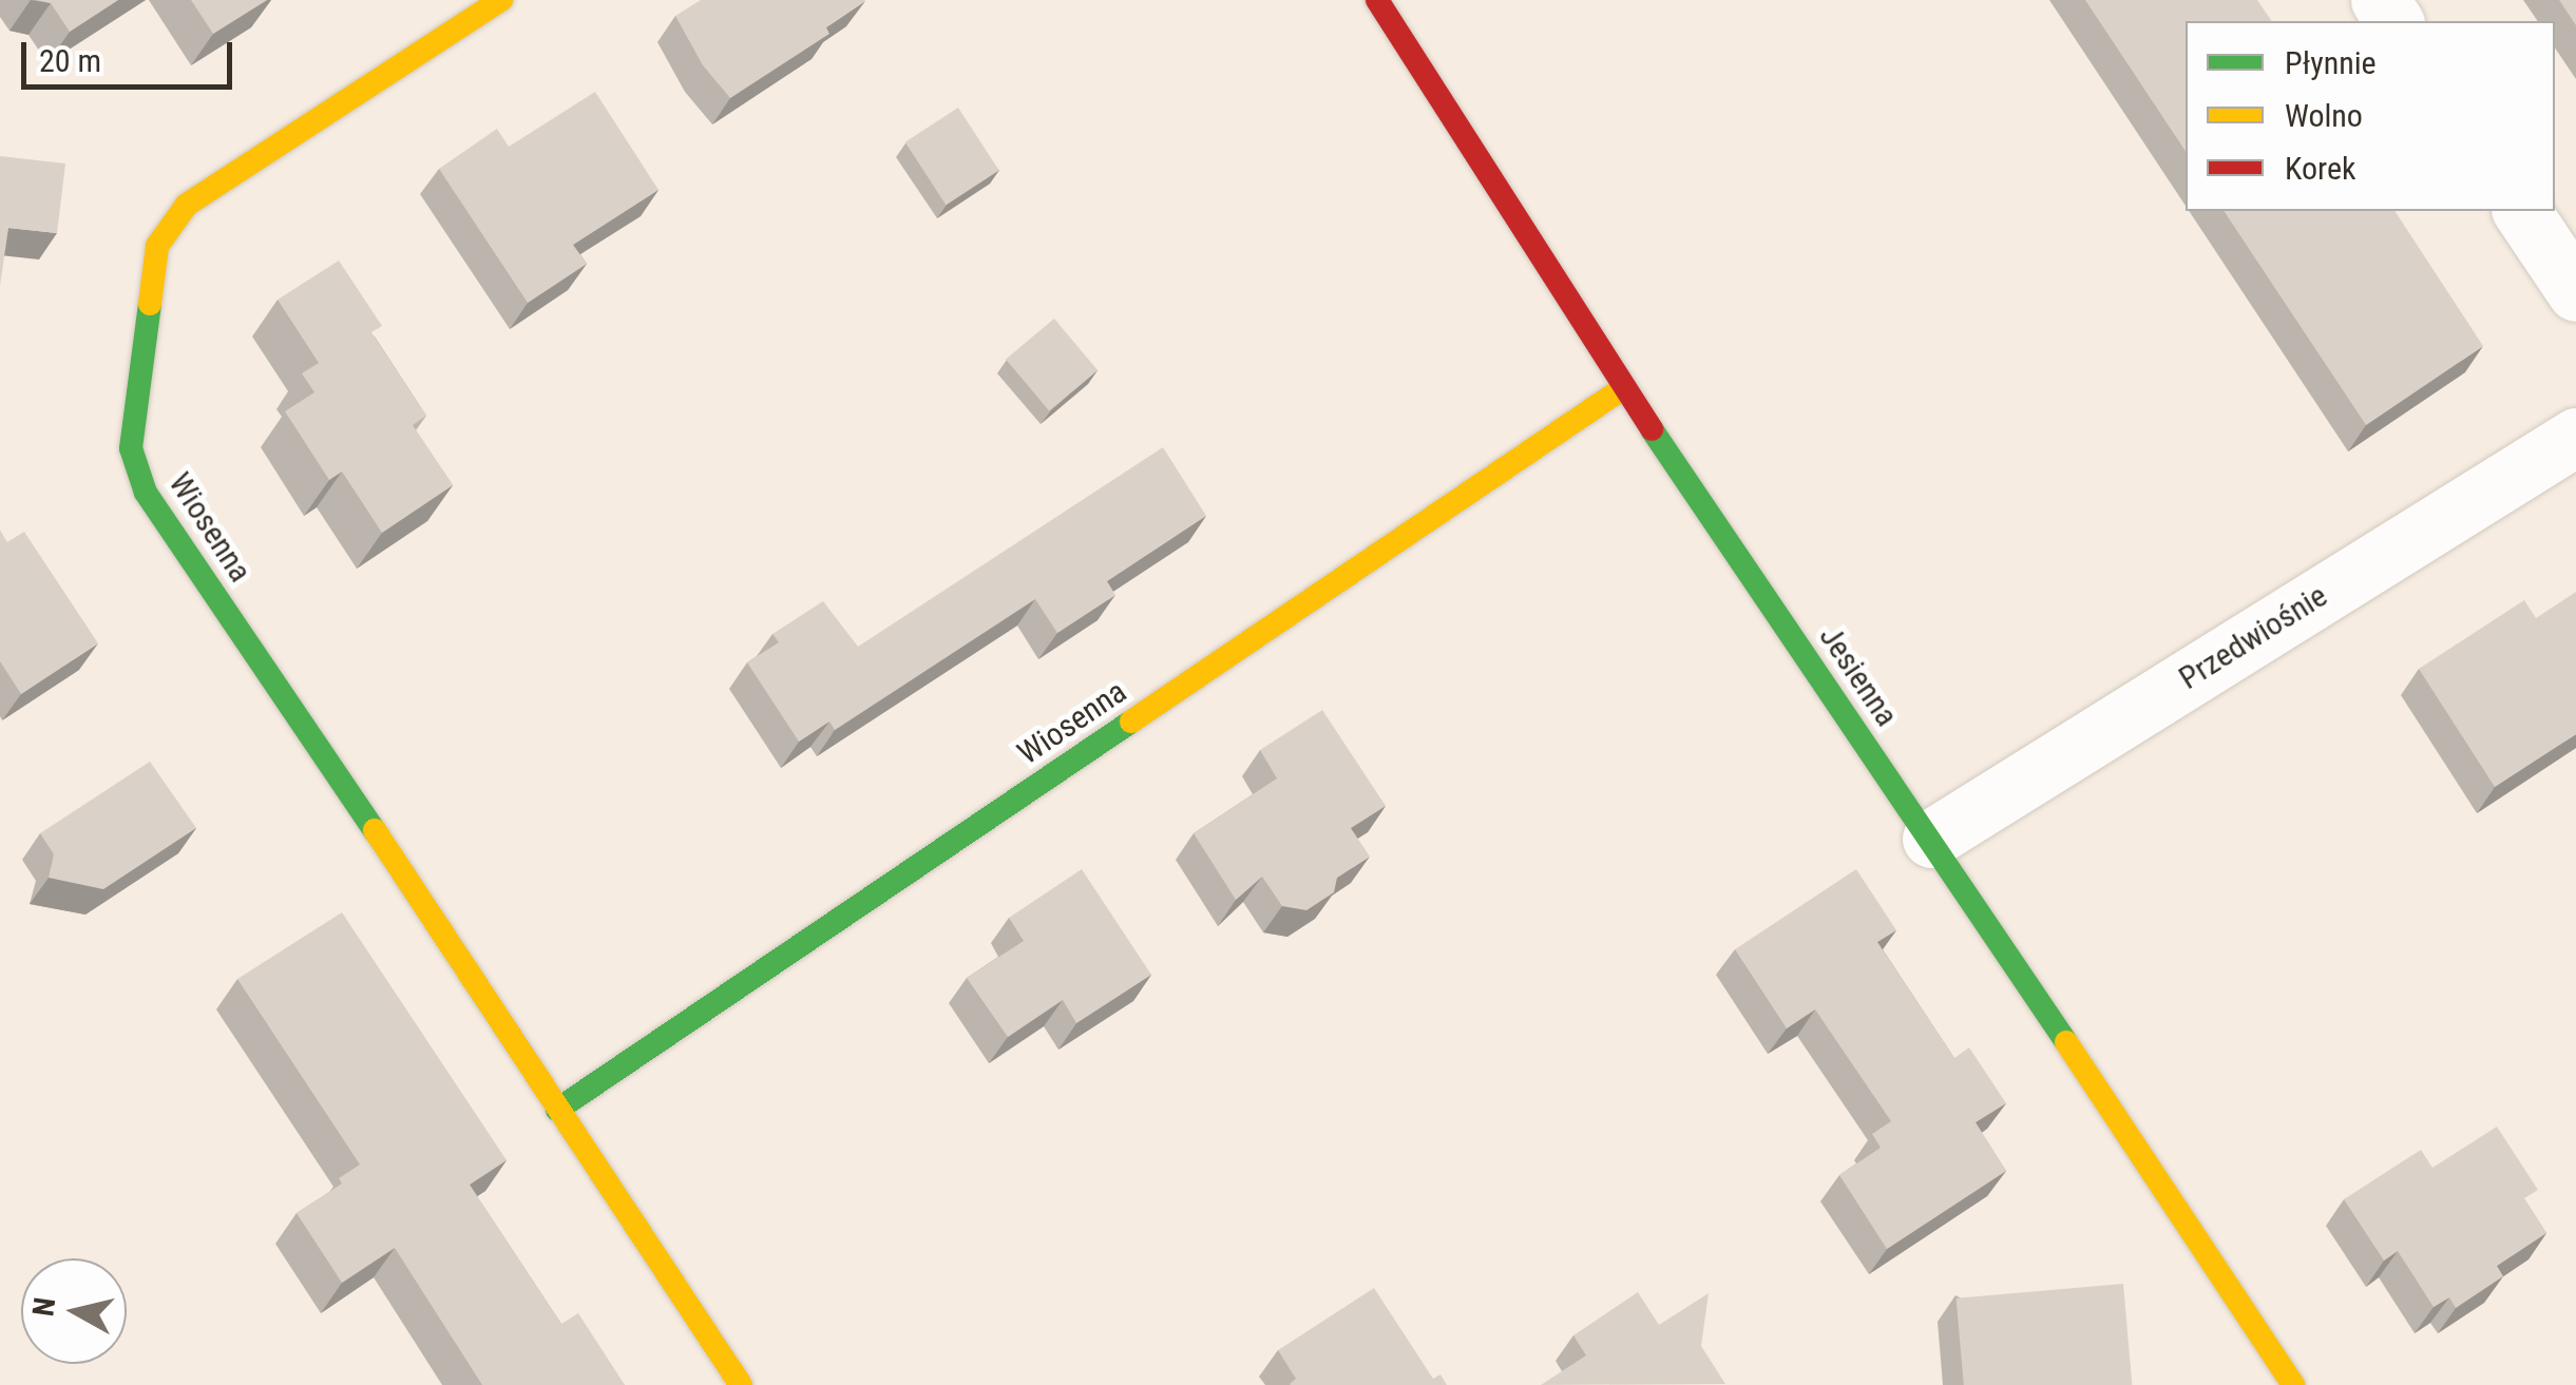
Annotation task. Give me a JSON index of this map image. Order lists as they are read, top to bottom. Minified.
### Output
{"streets":{"street":["Wiosenna","Przedwiośnie","Jesienna"]},"crossings":[["Wiosenna","Jesienna"],["Przedwiośnie","Jesienna"]],"legend":["Płynnie","Wolno","Korek"],"scale_bar":"20 m","north":"left"}
